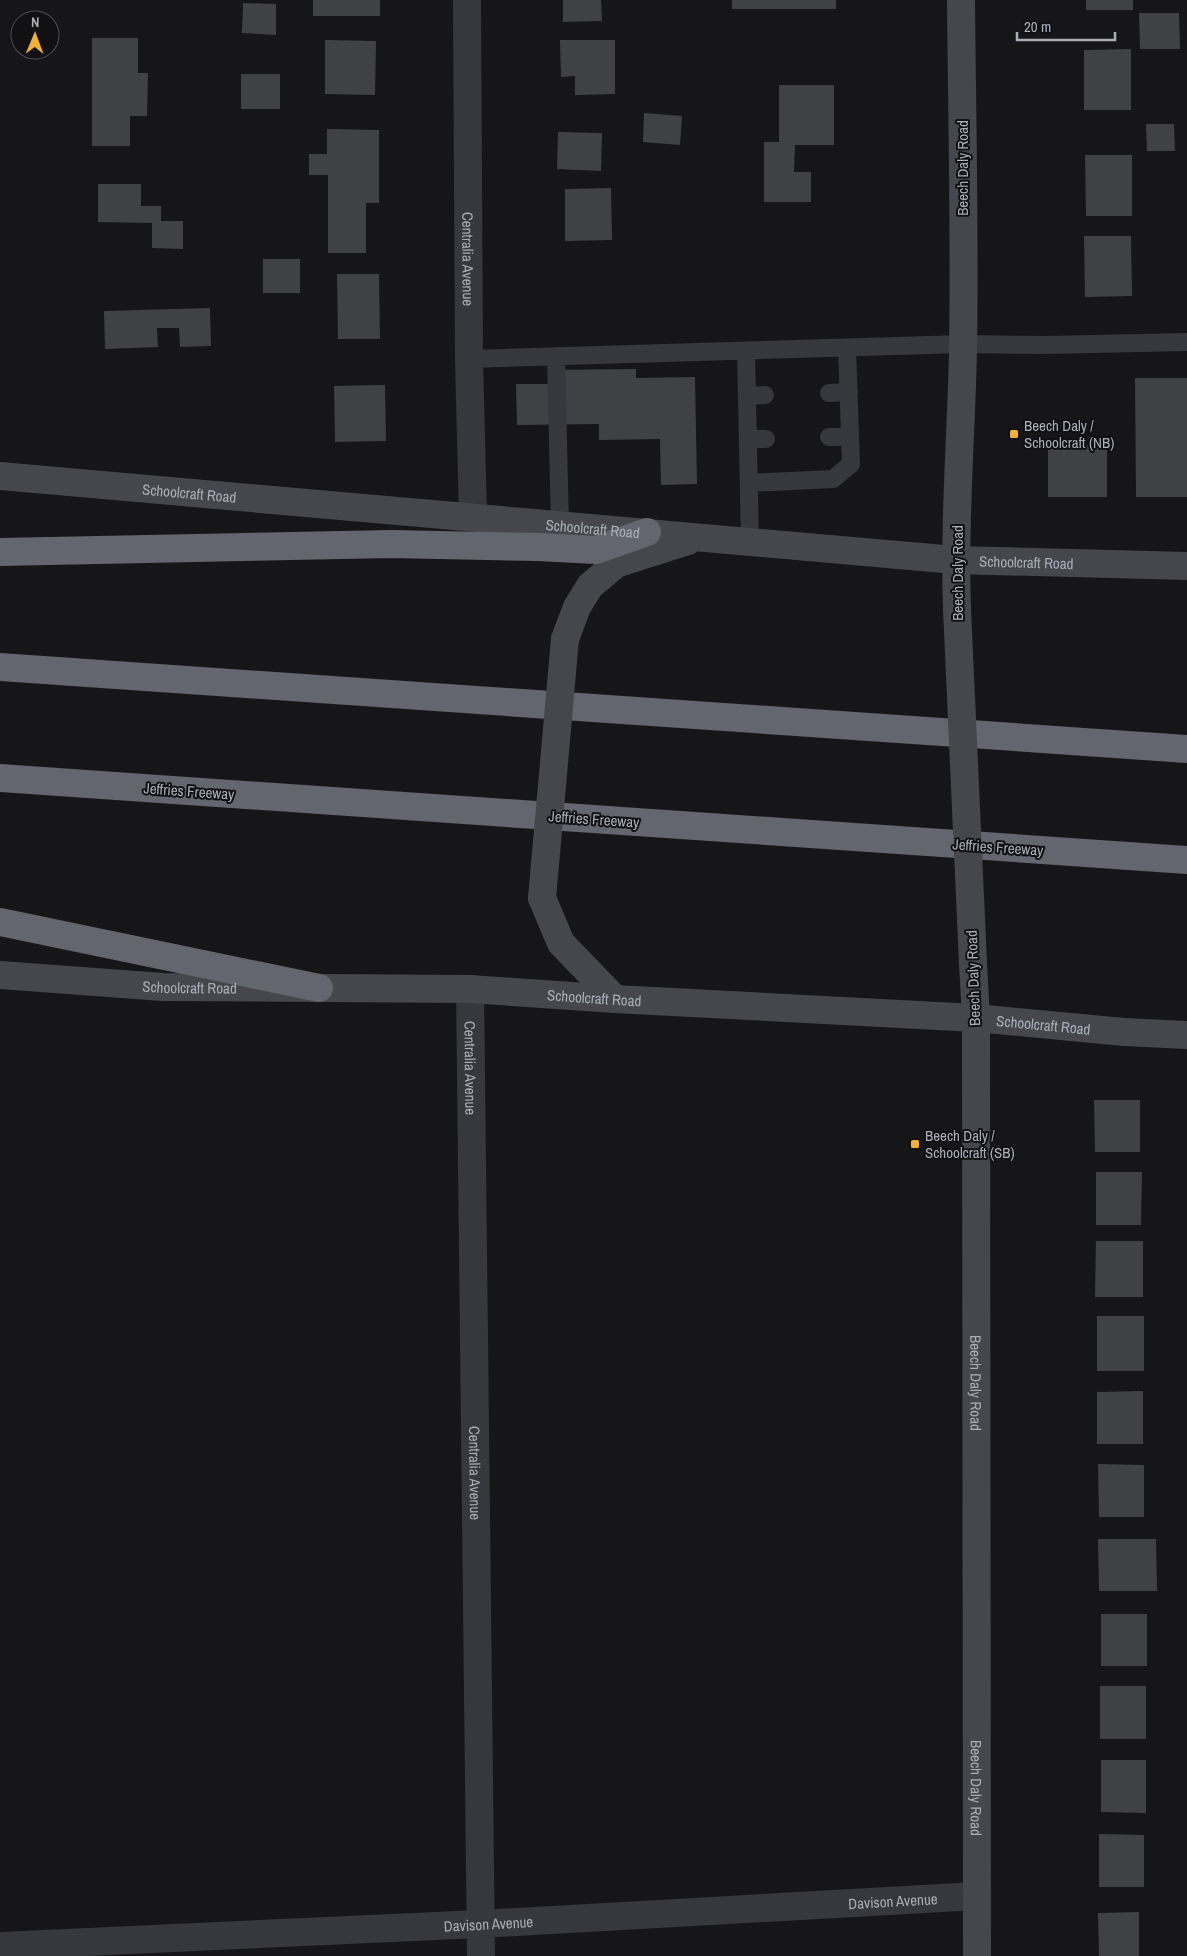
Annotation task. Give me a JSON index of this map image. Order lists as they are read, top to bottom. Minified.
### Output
{"streets":{"highway":["Jeffries Freeway"],"main road":["Beech Daly Road","Schoolcraft Road"],"street":["Centralia Avenue","Davison Avenue"]},"crossings":[["Beech Daly Road","Schoolcraft Road"],["Beech Daly Road","Davison Avenue"],["Centralia Avenue","Schoolcraft Road"],["Centralia Avenue","Davison Avenue"]],"places":{"transit":["Beech Daly / Schoolcraft (NB)","Beech Daly / Schoolcraft (SB)"]},"scale_bar":"20 m","north":"top"}
